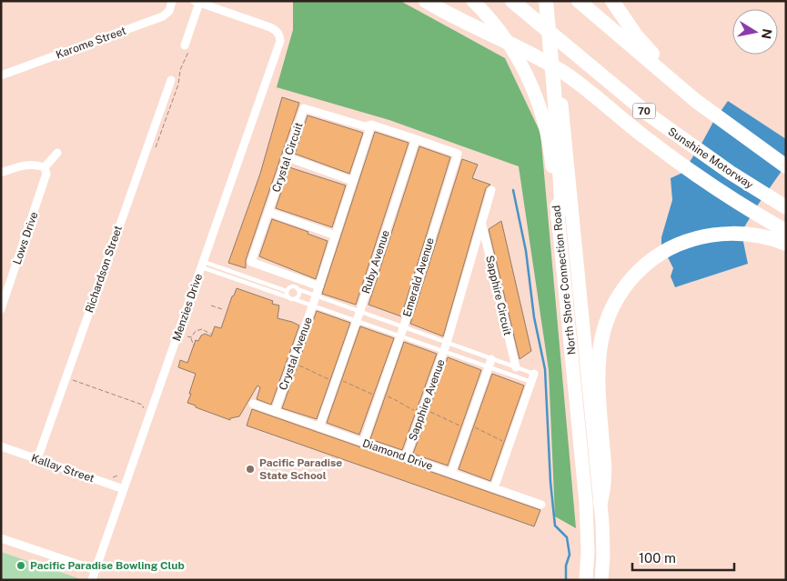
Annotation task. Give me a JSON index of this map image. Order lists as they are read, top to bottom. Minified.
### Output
{"streets":{"highway":["70","Sunshine Motorway"],"main road":["North Shore Connection Road"],"street":["Karome Street","Crystal Circuit","Lows Drive","Ruby Avenue","Richardson Street","Emerald Avenue","Sapphire Circuit","Menzies Drive","Crystal Avenue","Sapphire Avenue","Diamond Drive","Kallay Street"]},"crossings":[["Ruby Avenue","Emerald Avenue"],["Ruby Avenue","Diamond Drive"],["Richardson Street","Kallay Street"],["Emerald Avenue","Diamond Drive"],["Sapphire Circuit","Sapphire Avenue"],["Menzies Drive","Kallay Street"],["Crystal Avenue","Diamond Drive"],["Sapphire Avenue","Diamond Drive"]],"places":["Pacific Paradise State School","Pacific Paradise Bowling Club"],"scale_bar":"100 m","north":"right"}
